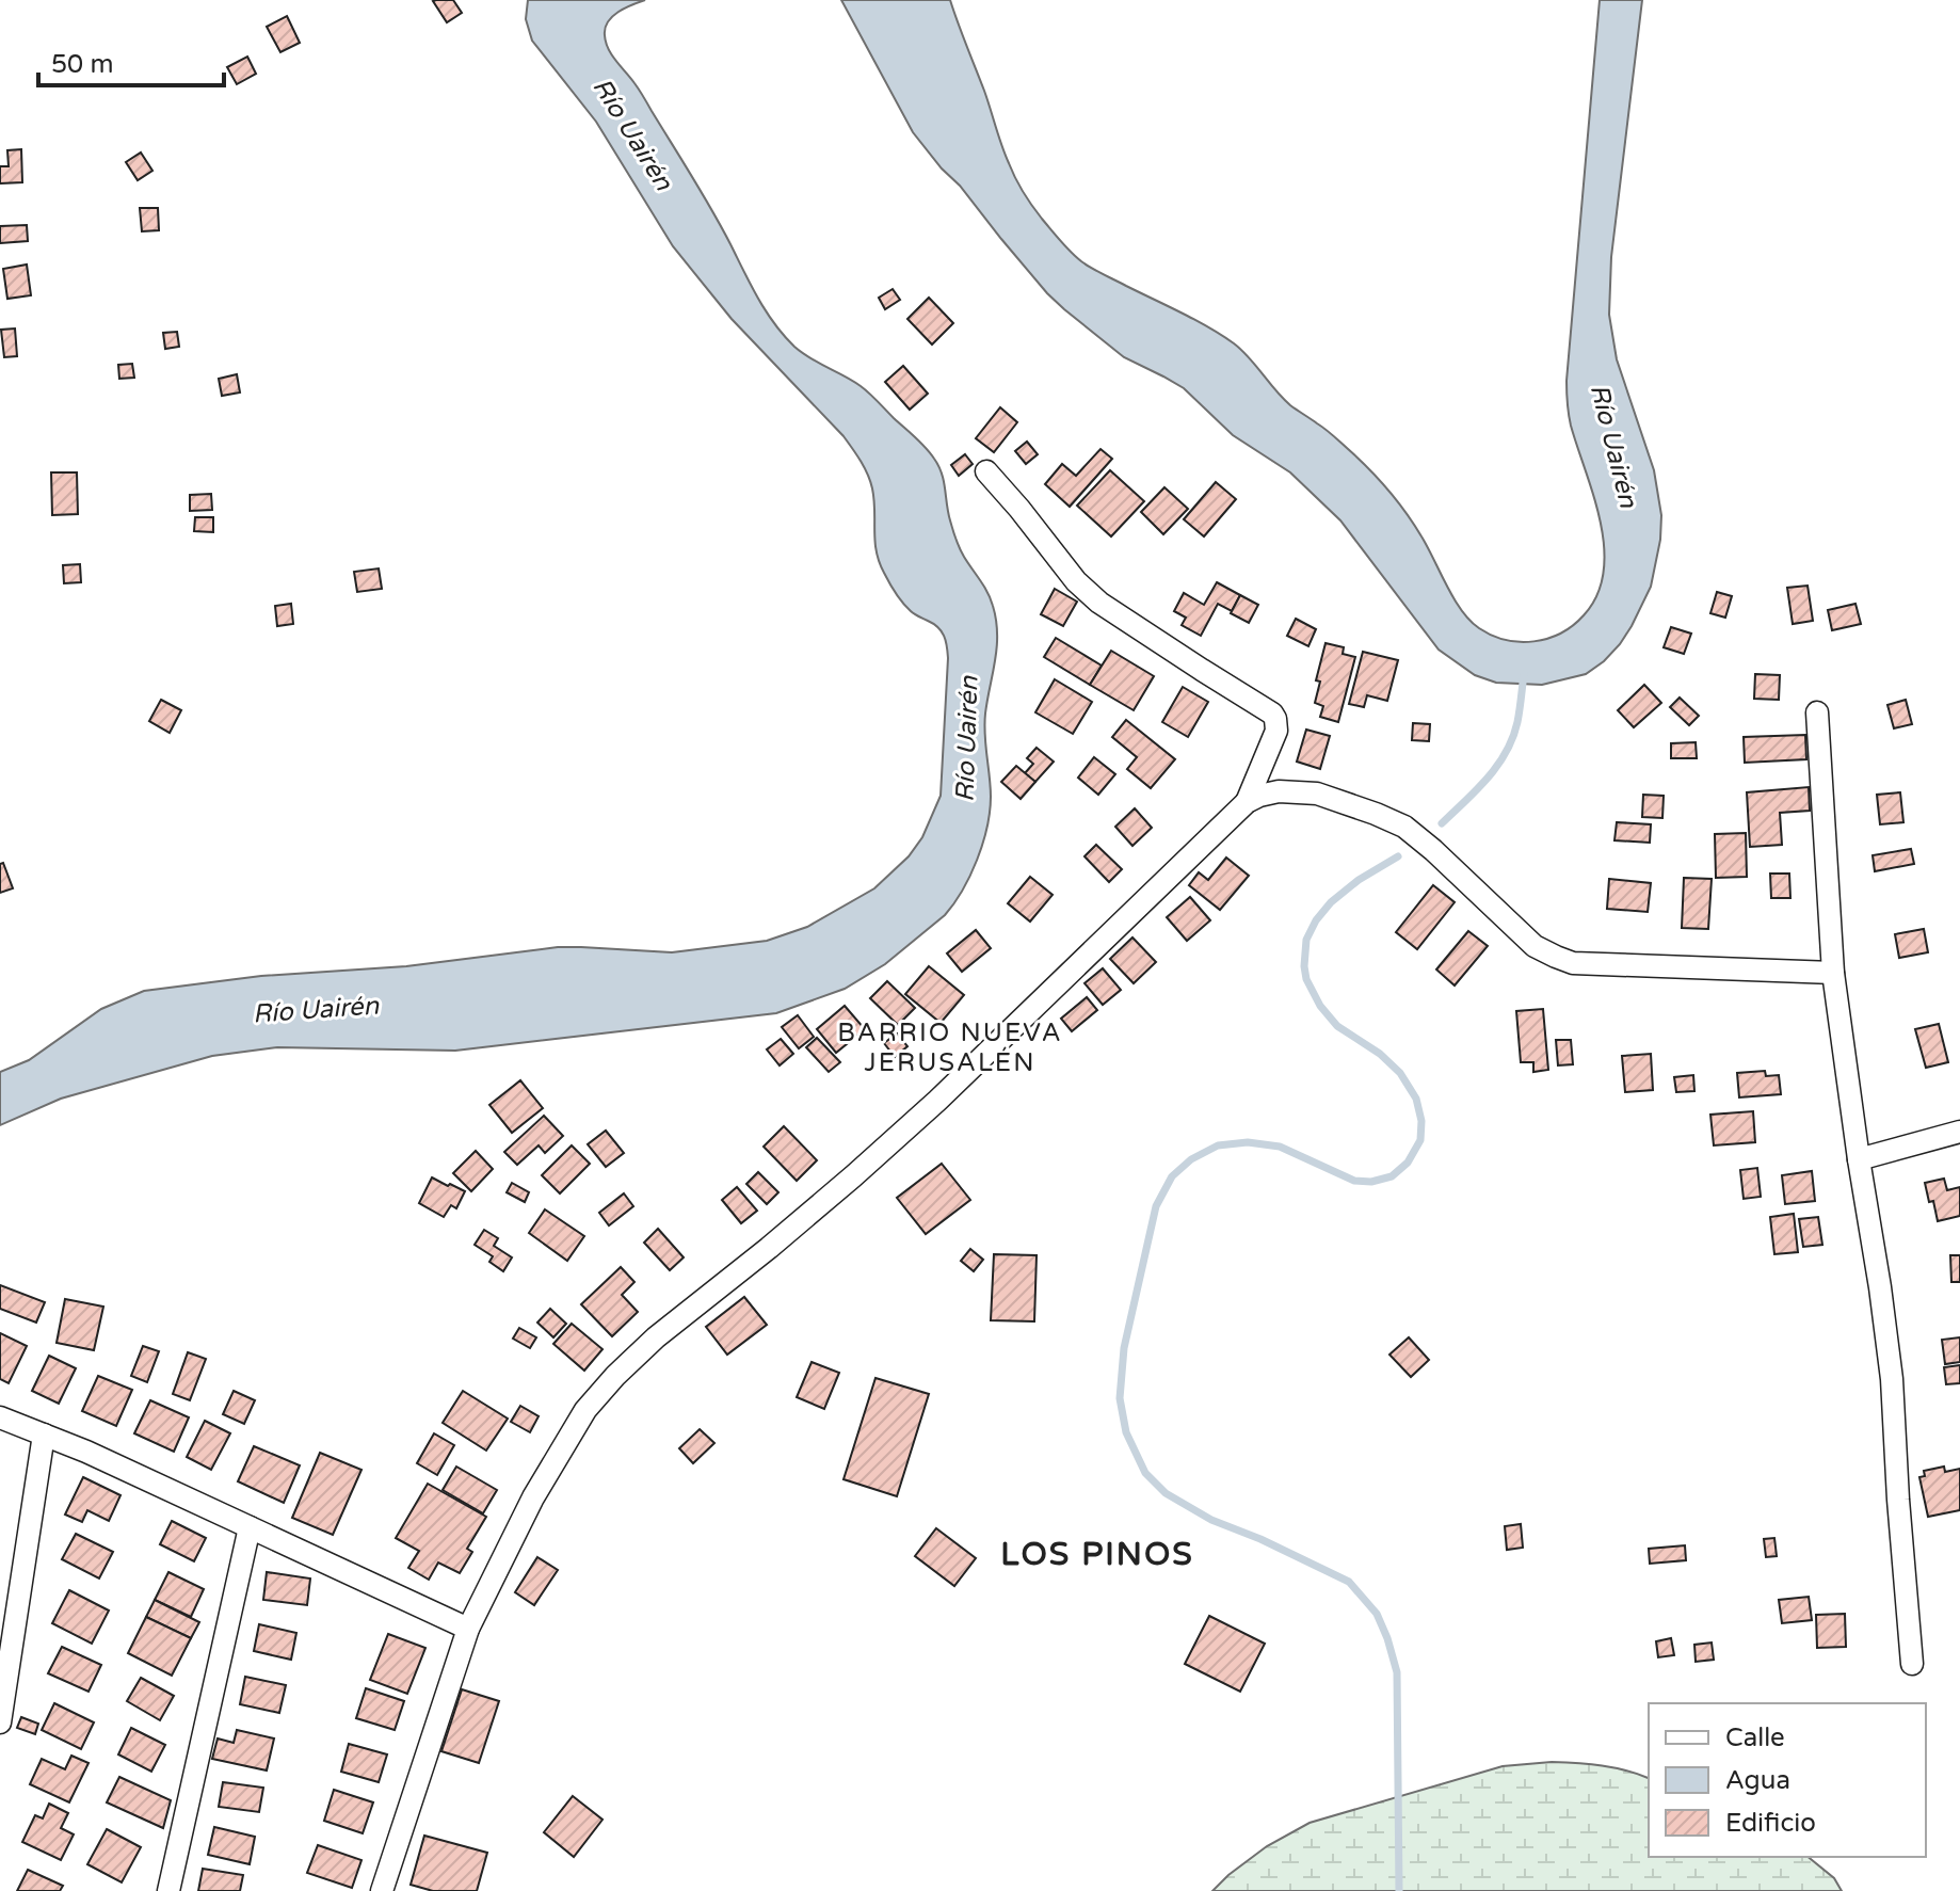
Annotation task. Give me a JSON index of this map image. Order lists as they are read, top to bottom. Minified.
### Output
{"districts":["BARRIO NUEVA JERUSALÉN","LOS PINOS"],"water":["Río Uairén"],"legend":["Calle","Agua","Edificio"],"scale_bar":"50 m"}
